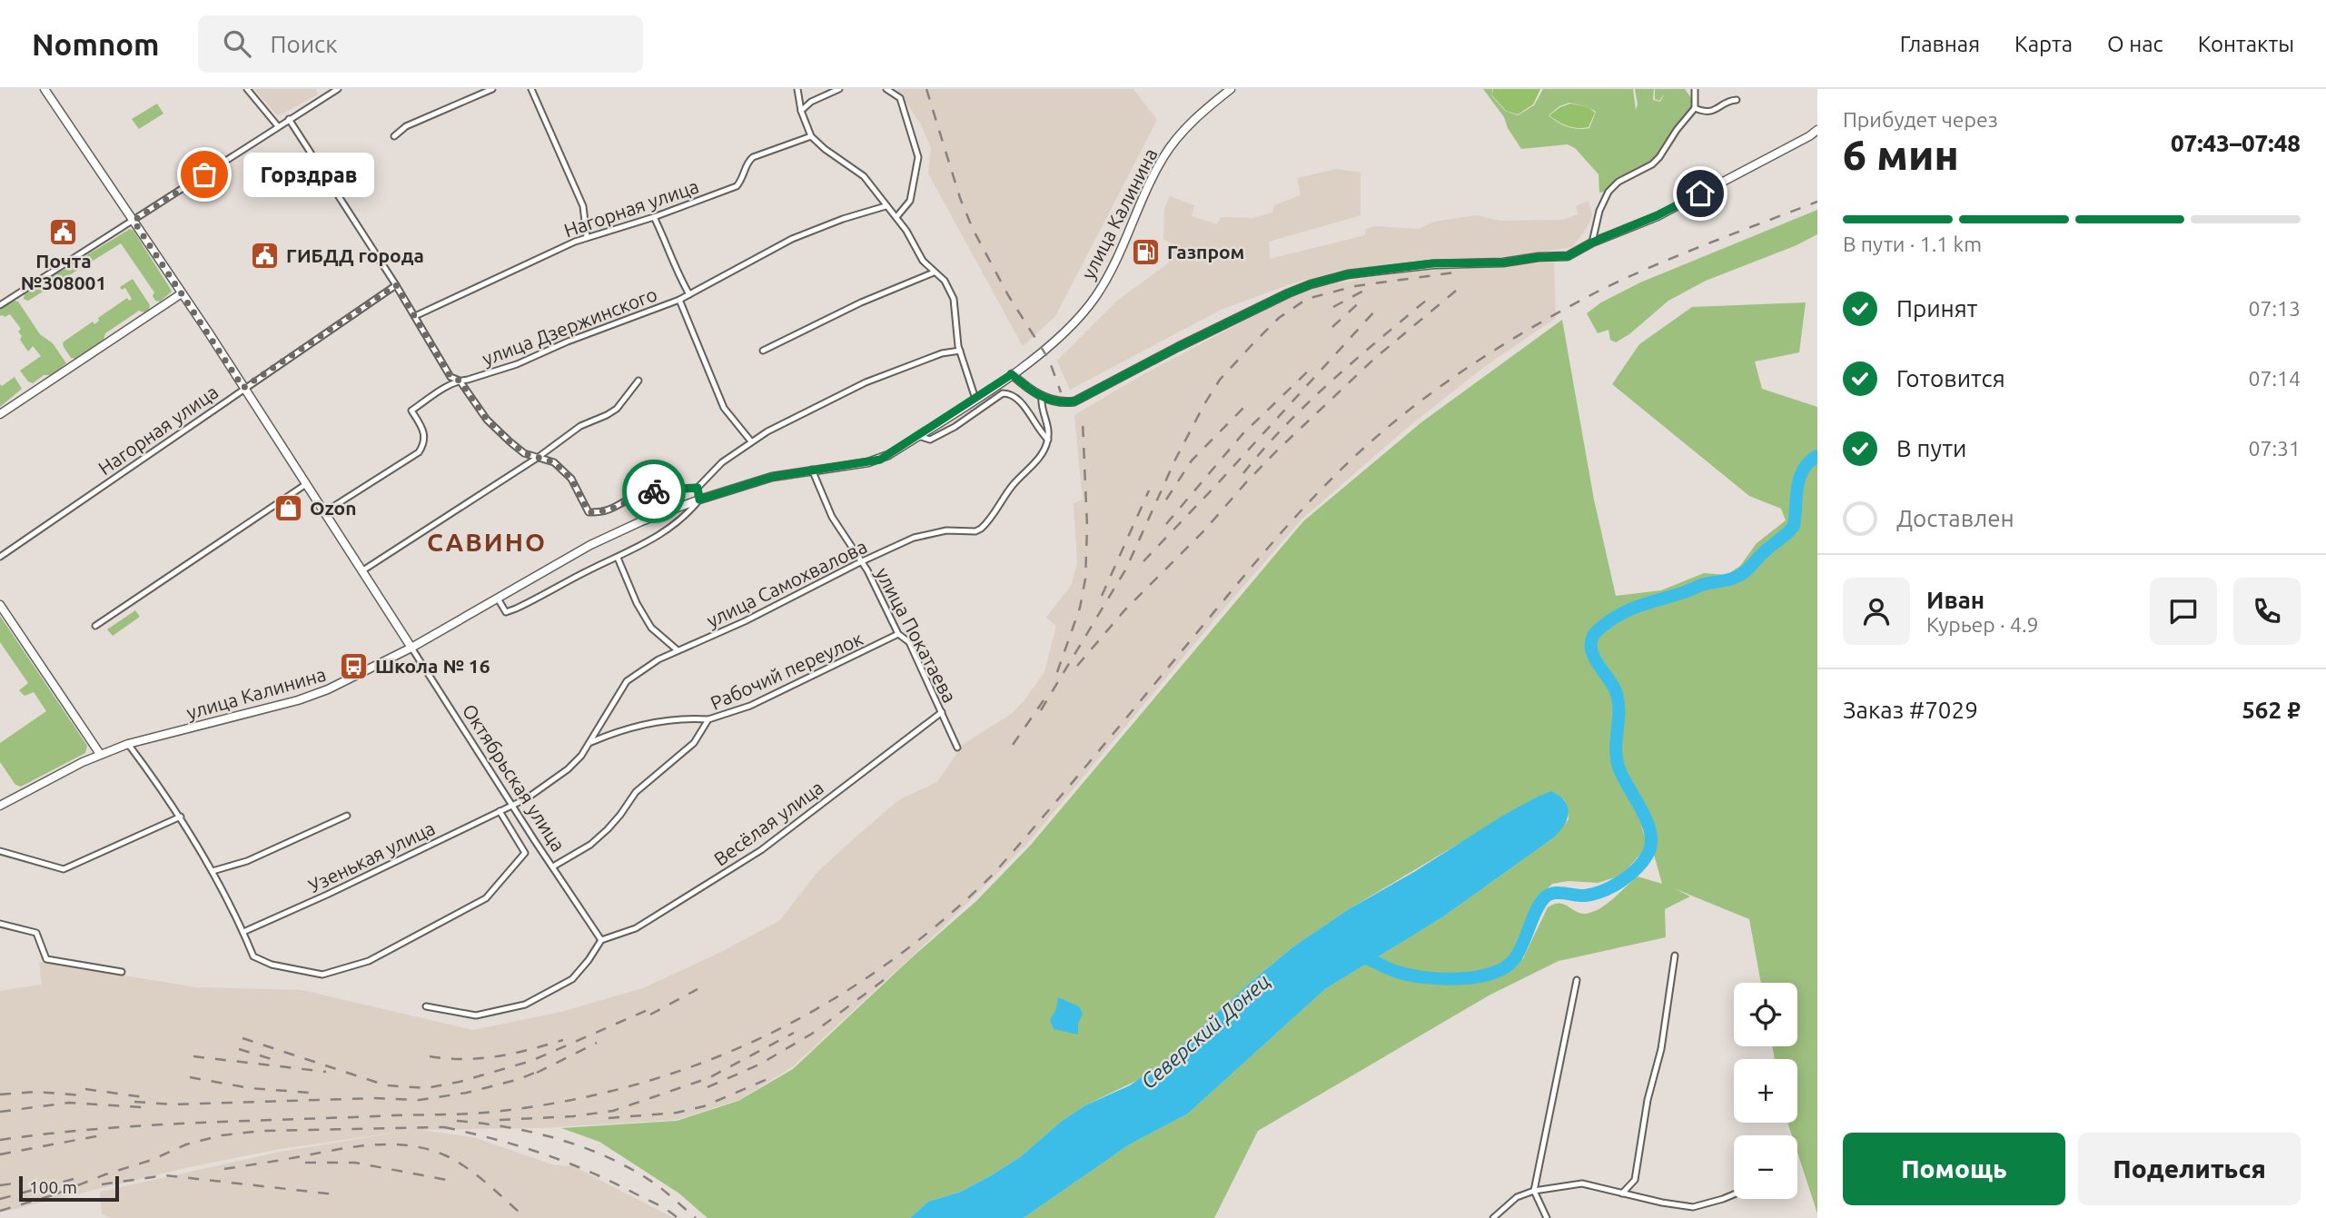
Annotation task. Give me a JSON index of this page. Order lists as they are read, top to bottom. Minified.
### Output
{"streets":{"street":["Нагорная улица","улица Калинина","улица Дзержинского","улица Самохвалова","улица Покатаева","Рабочий переулок","Октябрьская улица","Весёлая улица","Узенькая улица"]},"crossings":[["Нагорная улица","Октябрьская улица"],["улица Калинина","улица Покатаева"],["улица Калинина","Октябрьская улица"],["улица Дзержинского","Октябрьская улица"],["улица Самохвалова","улица Покатаева"],["улица Самохвалова","Октябрьская улица"],["улица Самохвалова","Узенькая улица"],["улица Покатаева","Рабочий переулок"],["улица Покатаева","Весёлая улица"],["Рабочий переулок","Октябрьская улица"],["Октябрьская улица","Весёлая улица"],["Октябрьская улица","Узенькая улица"]],"districts":["САВИНО"],"water":["Северский Донец"],"places":{"other":["Горздрав"],"public building":["Почта №308001","ГИБДД города"],"fuel station":["Газпром"],"shop":["Ozon"],"bus stop":["Школа № 16"]},"scale_bar":"100 m","page":{"header":"Nomnom","search":"Поиск","nav":["Главная","Карта","О нас","Контакты"],"heading":["6 мин","Прибудет через","07:43–07:48"],"panel":["Иван","Курьер · 4.9","Заказ #7029","562 ₽"],"bubble":"Горздрав","bar":"В пути · 1.1 km","list":[["Принят","07:13"],["Готовится","07:14"],["В пути","07:31"],"Доставлен"],"map_buttons":["+","−"],"buttons":["Помощь","Поделиться"],"scale":"100 m"}}
